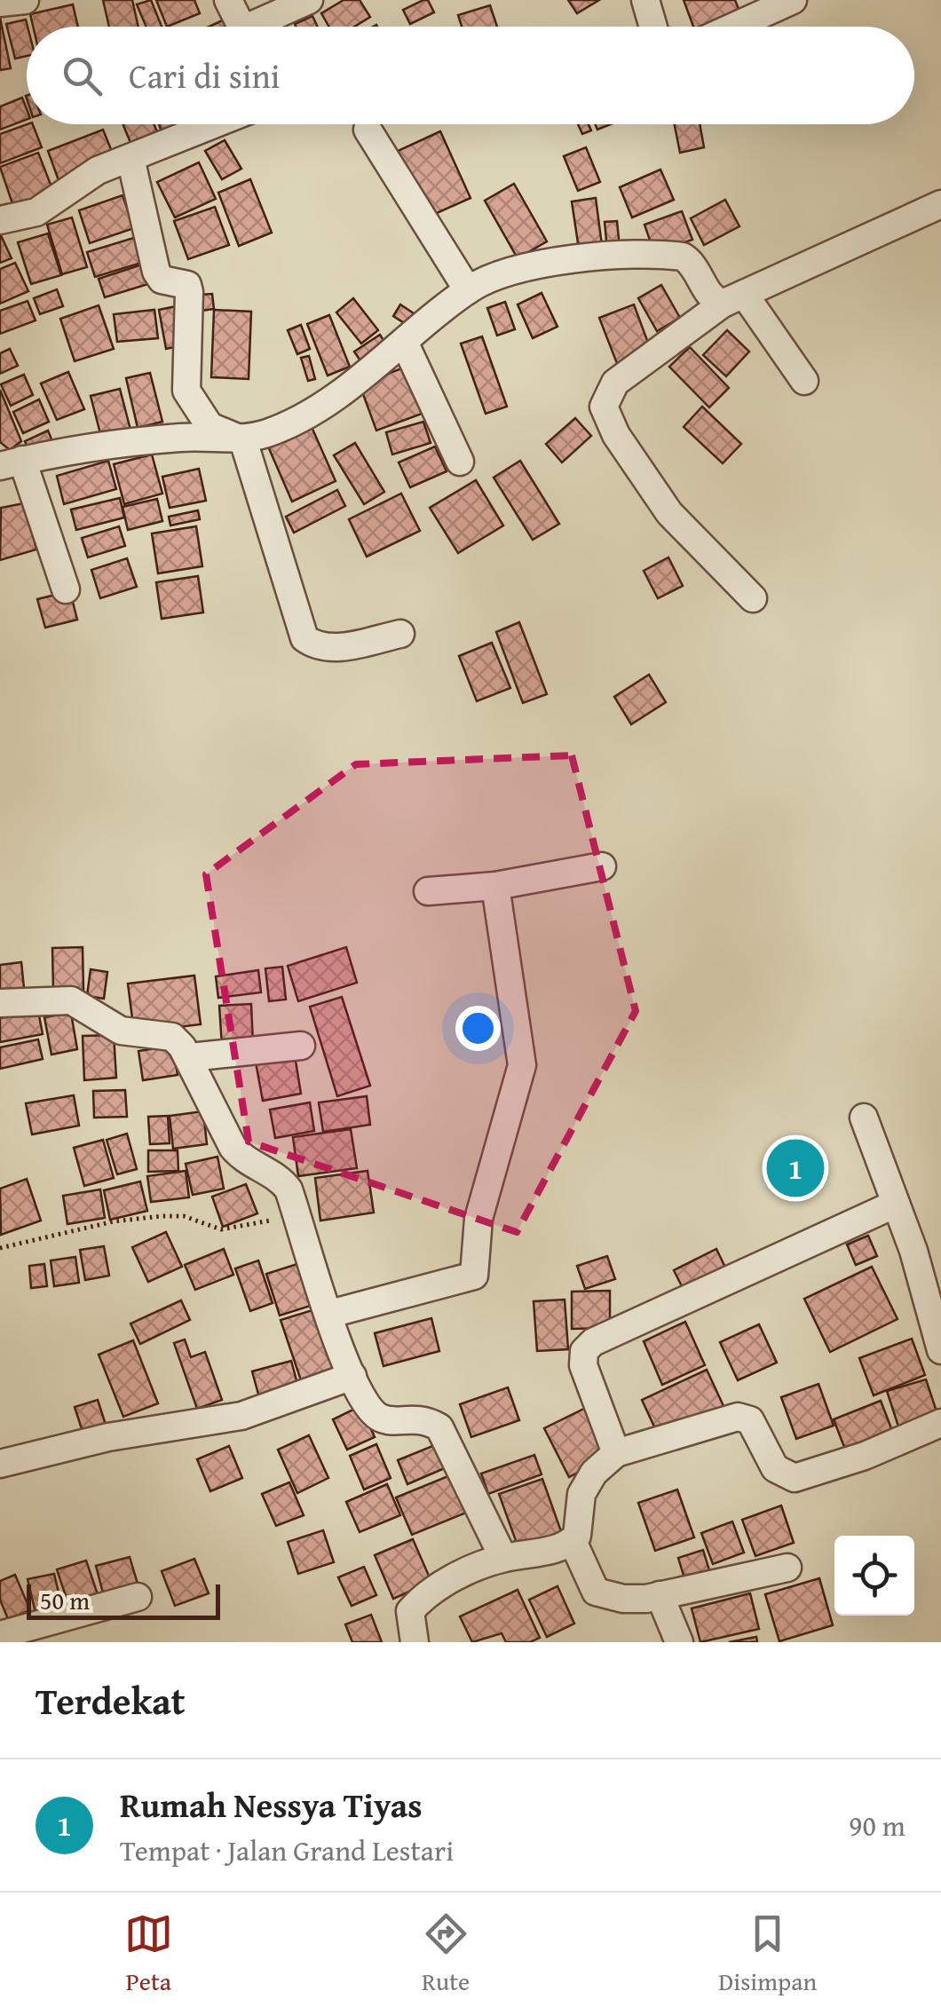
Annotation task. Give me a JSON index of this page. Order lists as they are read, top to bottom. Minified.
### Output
{"scale_bar":"50 m","page":{"search":"Cari di sini","pins":"1","scale":"50 m","heading":"Terdekat","list":[{"mark":"1","name":"Rumah Nessya Tiyas","note":"Tempat · Jalan Grand Lestari","value":"90 m"}],"nav":["Peta","Rute","Disimpan"]}}
